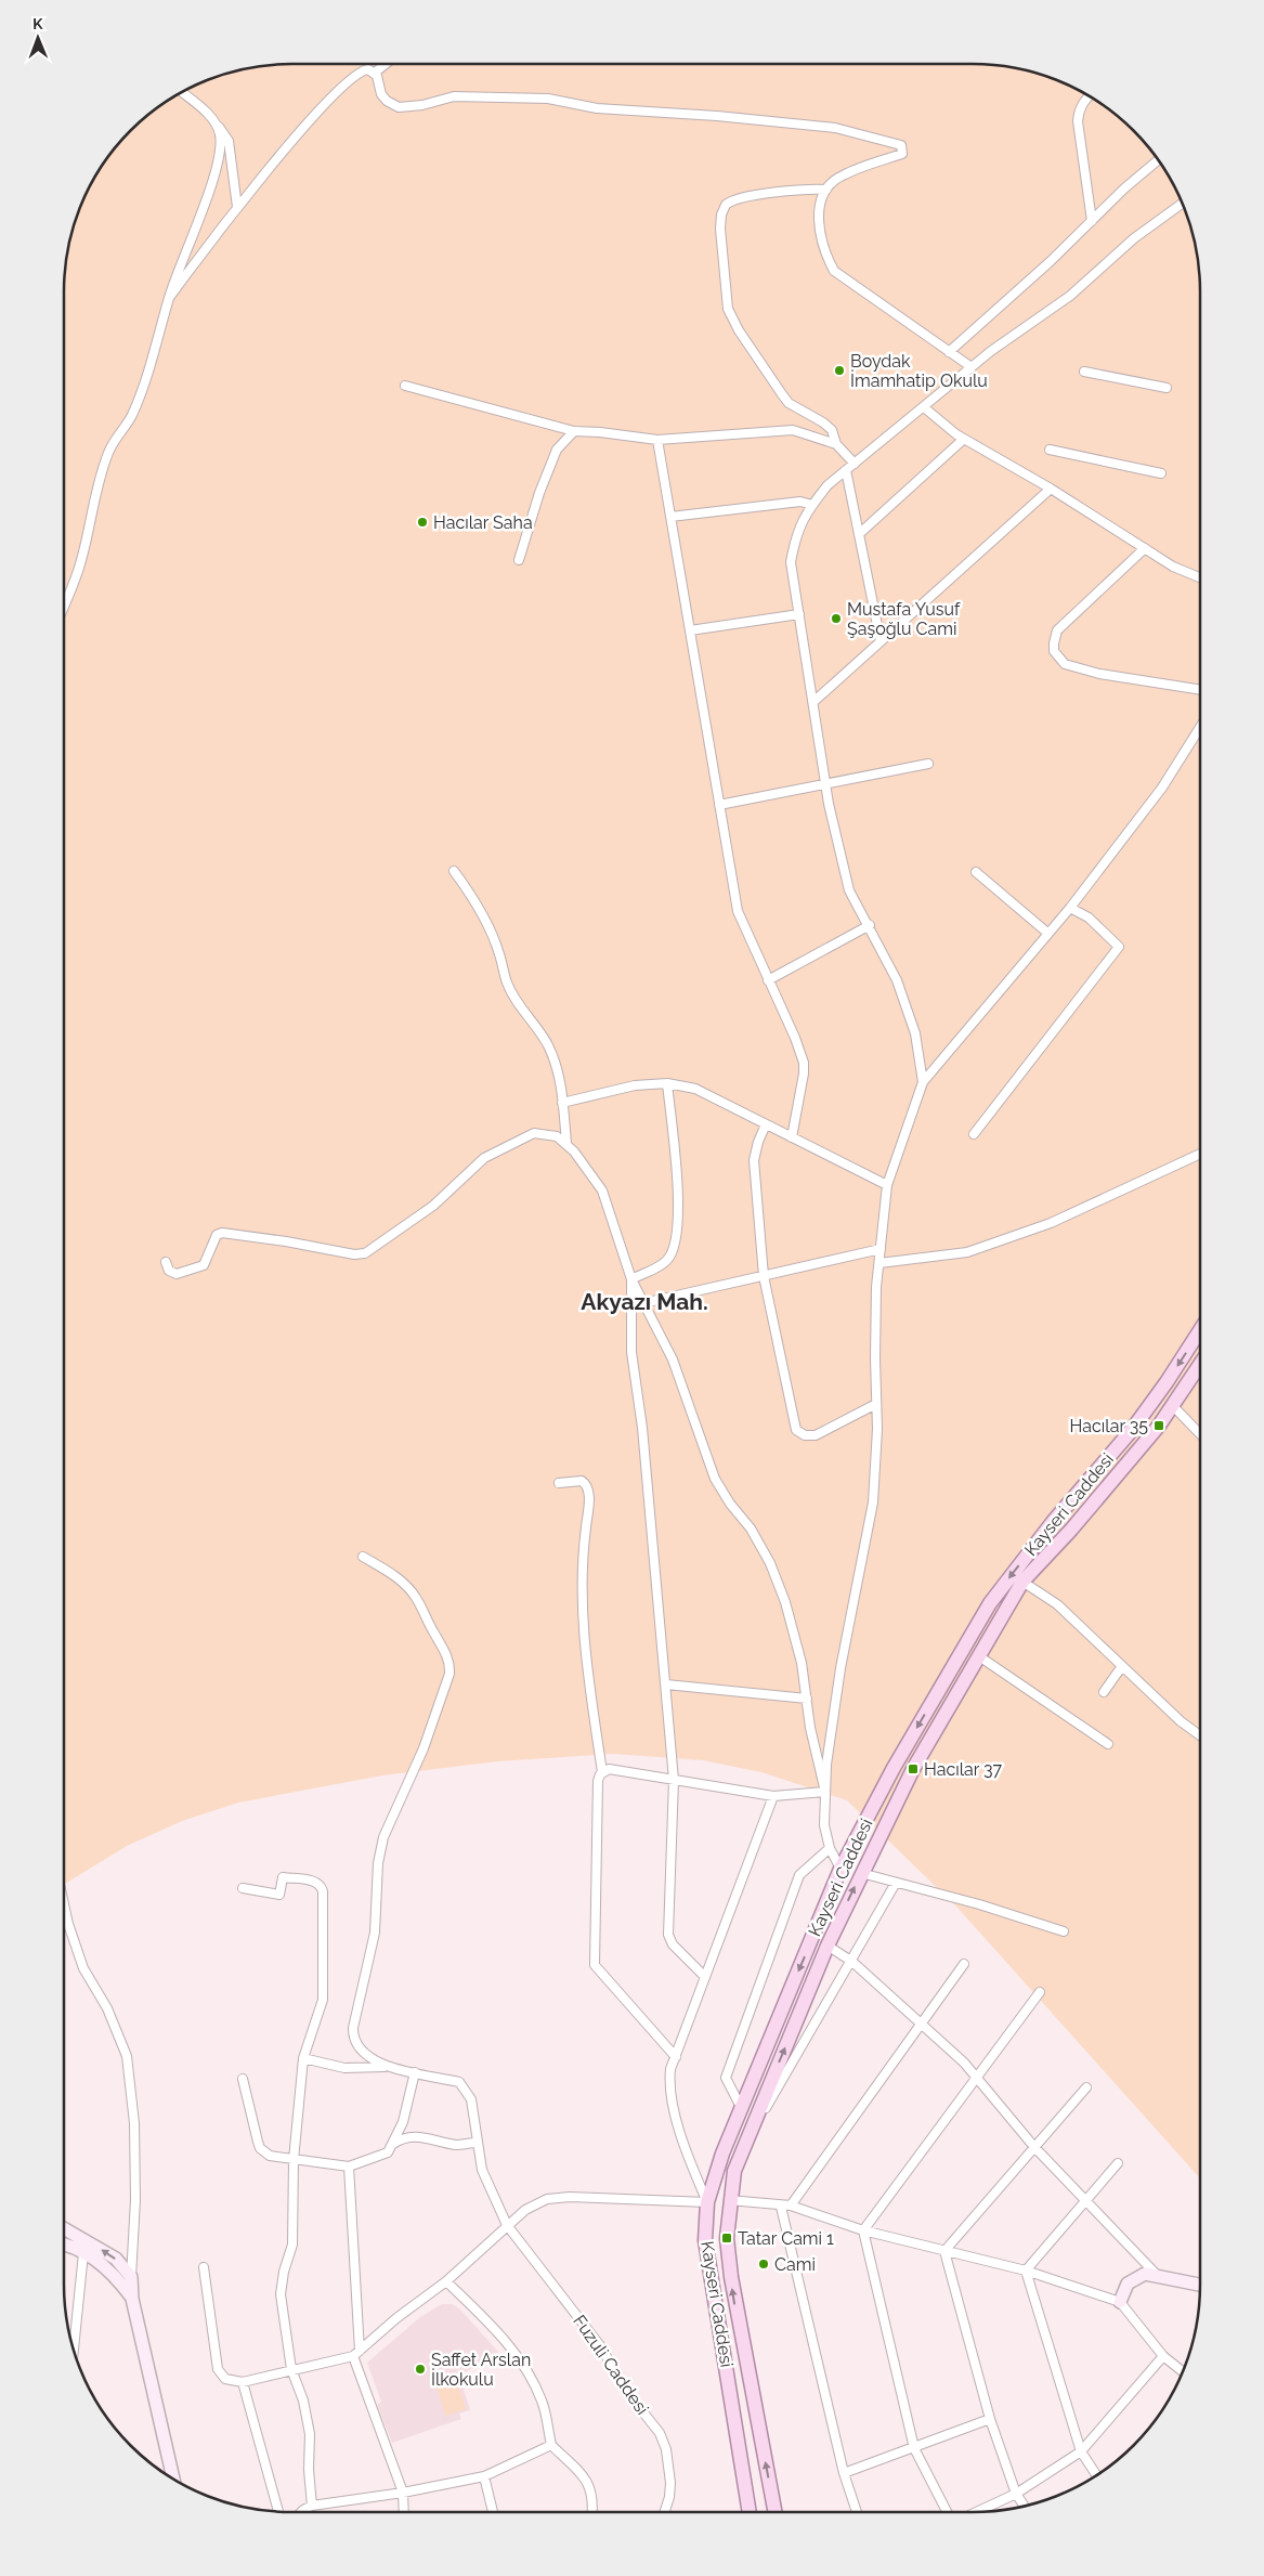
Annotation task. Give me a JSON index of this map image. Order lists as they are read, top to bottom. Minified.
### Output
{"streets":{"main road":["Kayseri Caddesi"],"street":["Fuzuli Caddesi"]},"districts":["Akyazı Mah."],"places":{"other":["Boydak İmamhatip Okulu","Hacılar Saha","Mustafa Yusuf Şaşoğlu Cami","Cami","Saffet Arslan İlkokulu"],"transit":["Hacılar 35","Hacılar 37","Tatar Cami 1"]},"north":"top"}
